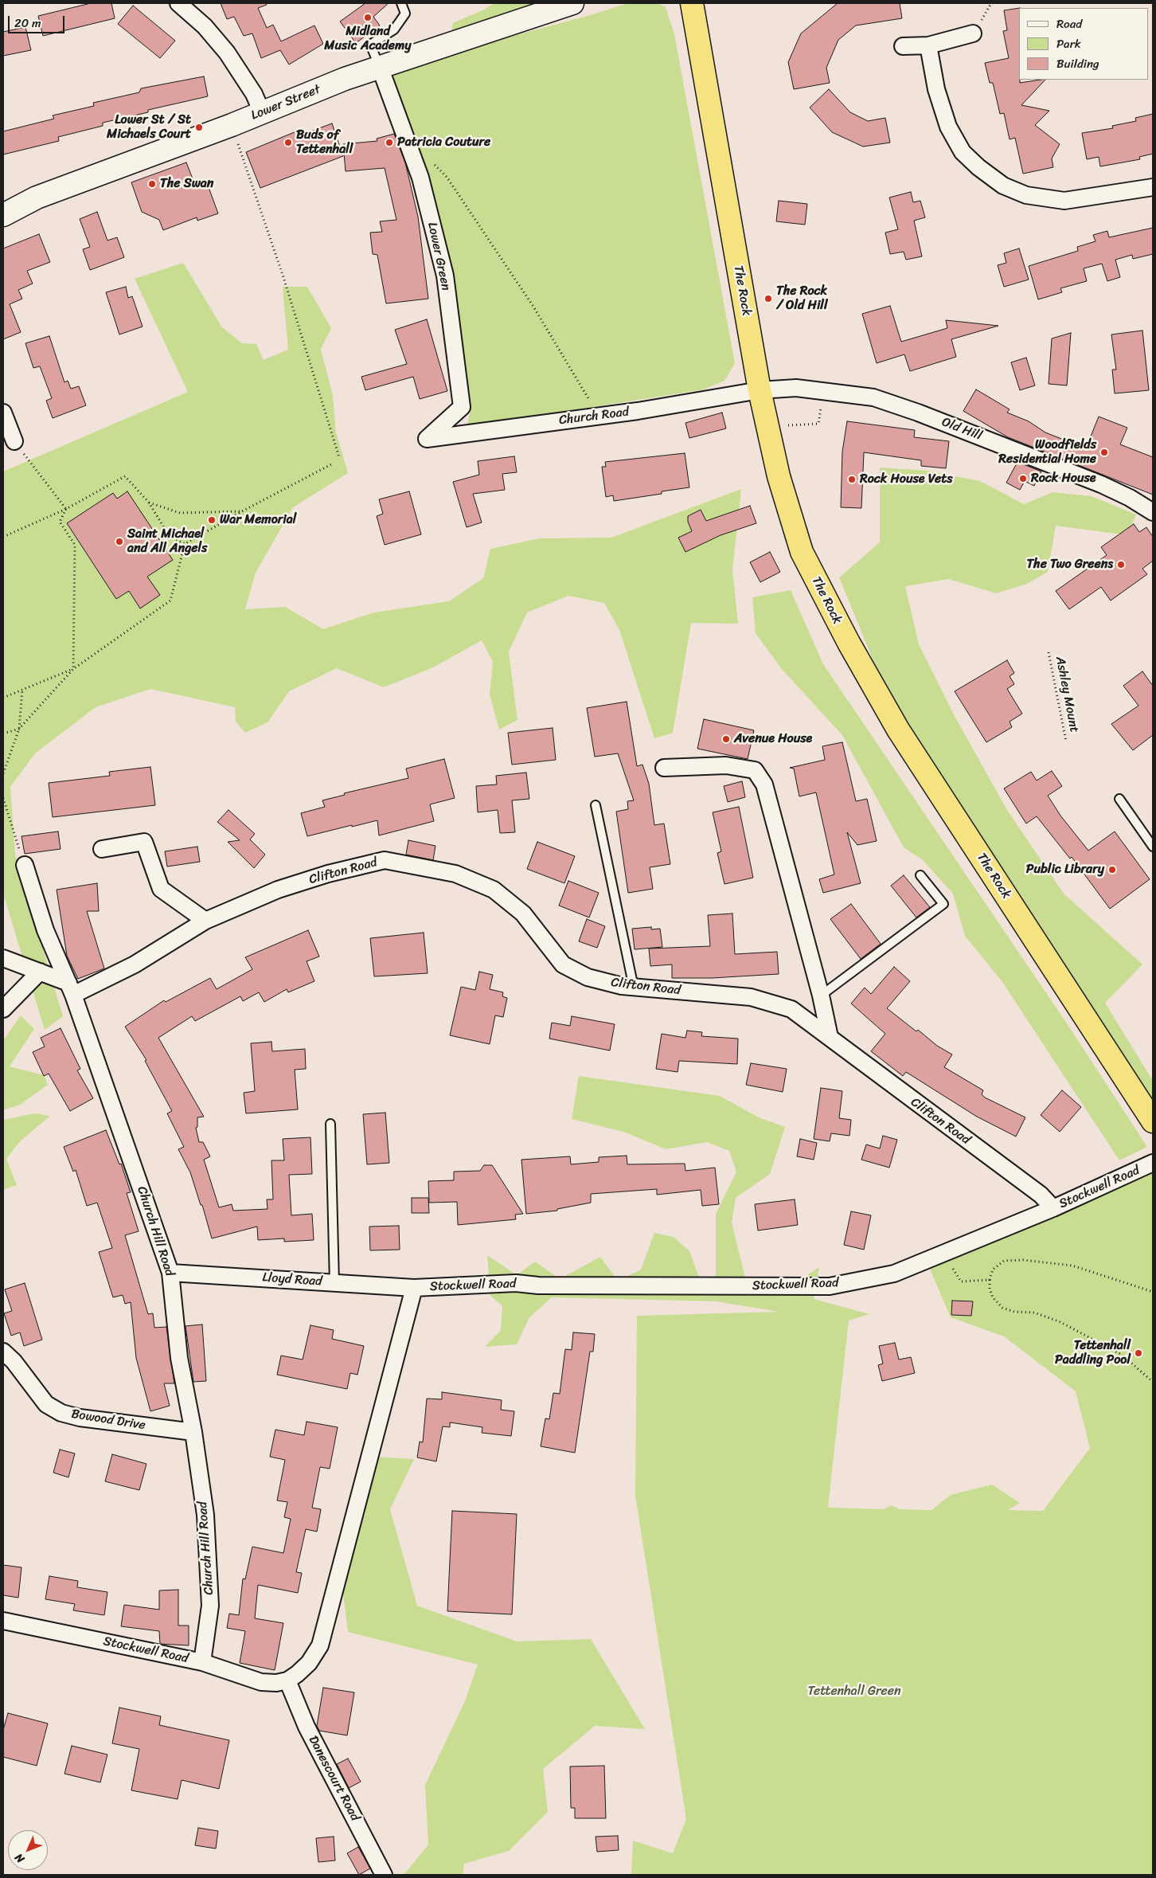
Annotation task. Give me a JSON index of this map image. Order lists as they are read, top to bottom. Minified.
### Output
{"streets":{"highway":["The Rock"],"street":["Lower Street","Lower Green","Church Road","Old Hill","Clifton Road","Stockwell Road","Church Hill Road","Lloyd Road","Bowood Drive","Danescourt Road"],"path":["Ashley Mount"]},"crossings":[["Lower Street","Lower Green"],["Lower Green","Church Road"],["The Rock","Church Road"],["The Rock","Old Hill"],["Church Road","Old Hill"],["Clifton Road","Stockwell Road"],["Clifton Road","Church Hill Road"],["Stockwell Road","Church Hill Road"],["Stockwell Road","Lloyd Road"],["Stockwell Road","Danescourt Road"],["Church Hill Road","Lloyd Road"],["Church Hill Road","Bowood Drive"]],"parks":["Tettenhall Green"],"places":["Midland Music Academy","Lower St / St Michaels Court","Buds of Tettenhall","Patricia Couture","The Swan","The Rock / Old Hill","Woodfields Residential Home","Rock House","Rock House Vets","War Memorial","Saint Michael and All Angels","The Two Greens","Avenue House","Public Library","Tettenhall Paddling Pool"],"legend":["Road","Park","Building"],"scale_bar":"20 m","north":"bottom left"}
